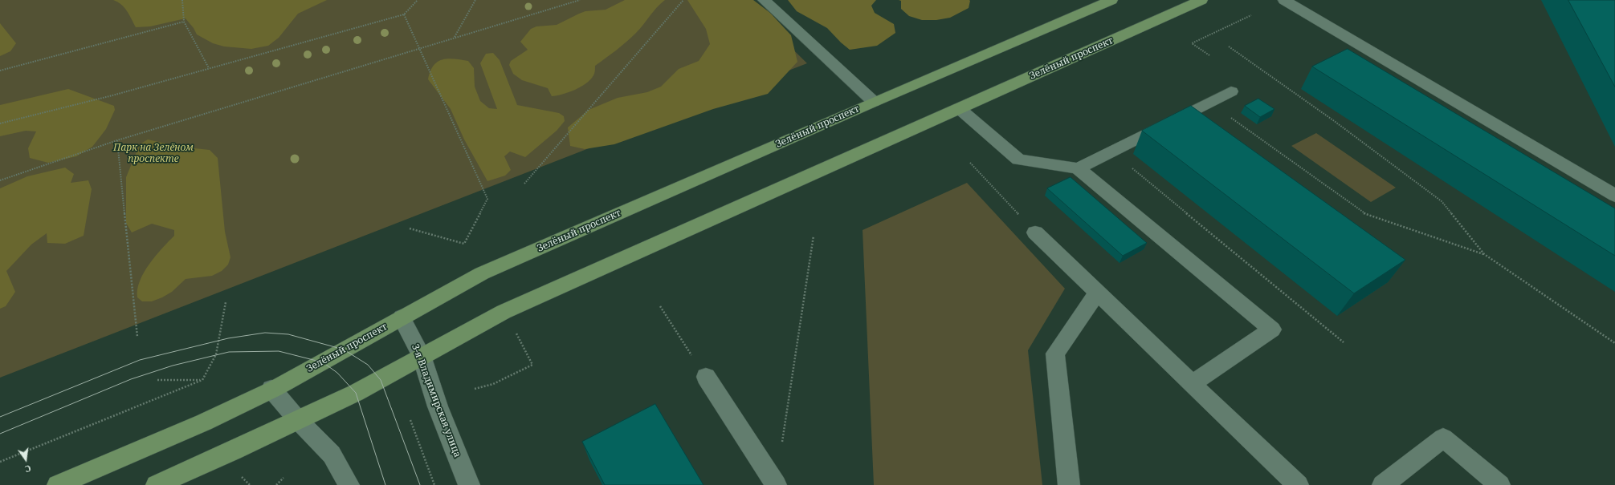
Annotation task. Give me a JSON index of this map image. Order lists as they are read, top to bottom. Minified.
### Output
{"streets":{"main road":["Зелёный проспект"],"street":["3-я Владимирская улица"]},"crossings":[["Зелёный проспект","3-я Владимирская улица"]],"parks":["Парк на Зелёном проспекте"],"north":"bottom"}
